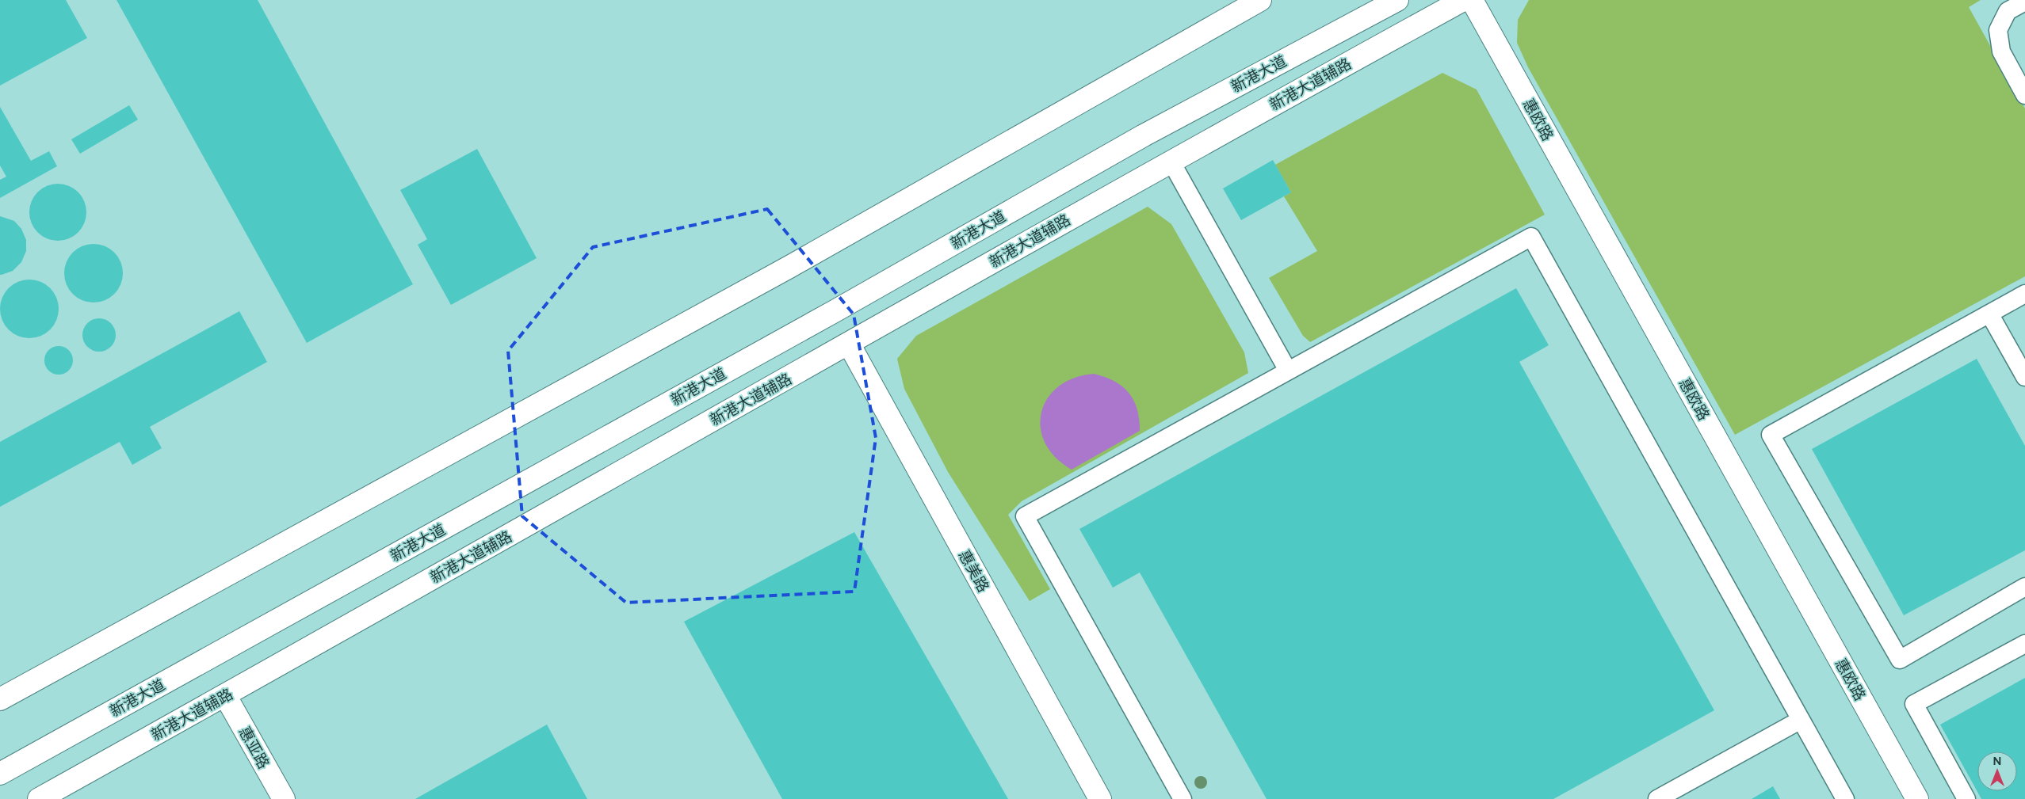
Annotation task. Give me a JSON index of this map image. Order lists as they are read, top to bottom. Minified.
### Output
{"streets":{"street":["新港大道","新港大道辅路","惠欧路","惠美路","惠亚路"]},"crossings":[["新港大道辅路","惠美路"],["新港大道辅路","惠亚路"]],"north":"top"}
